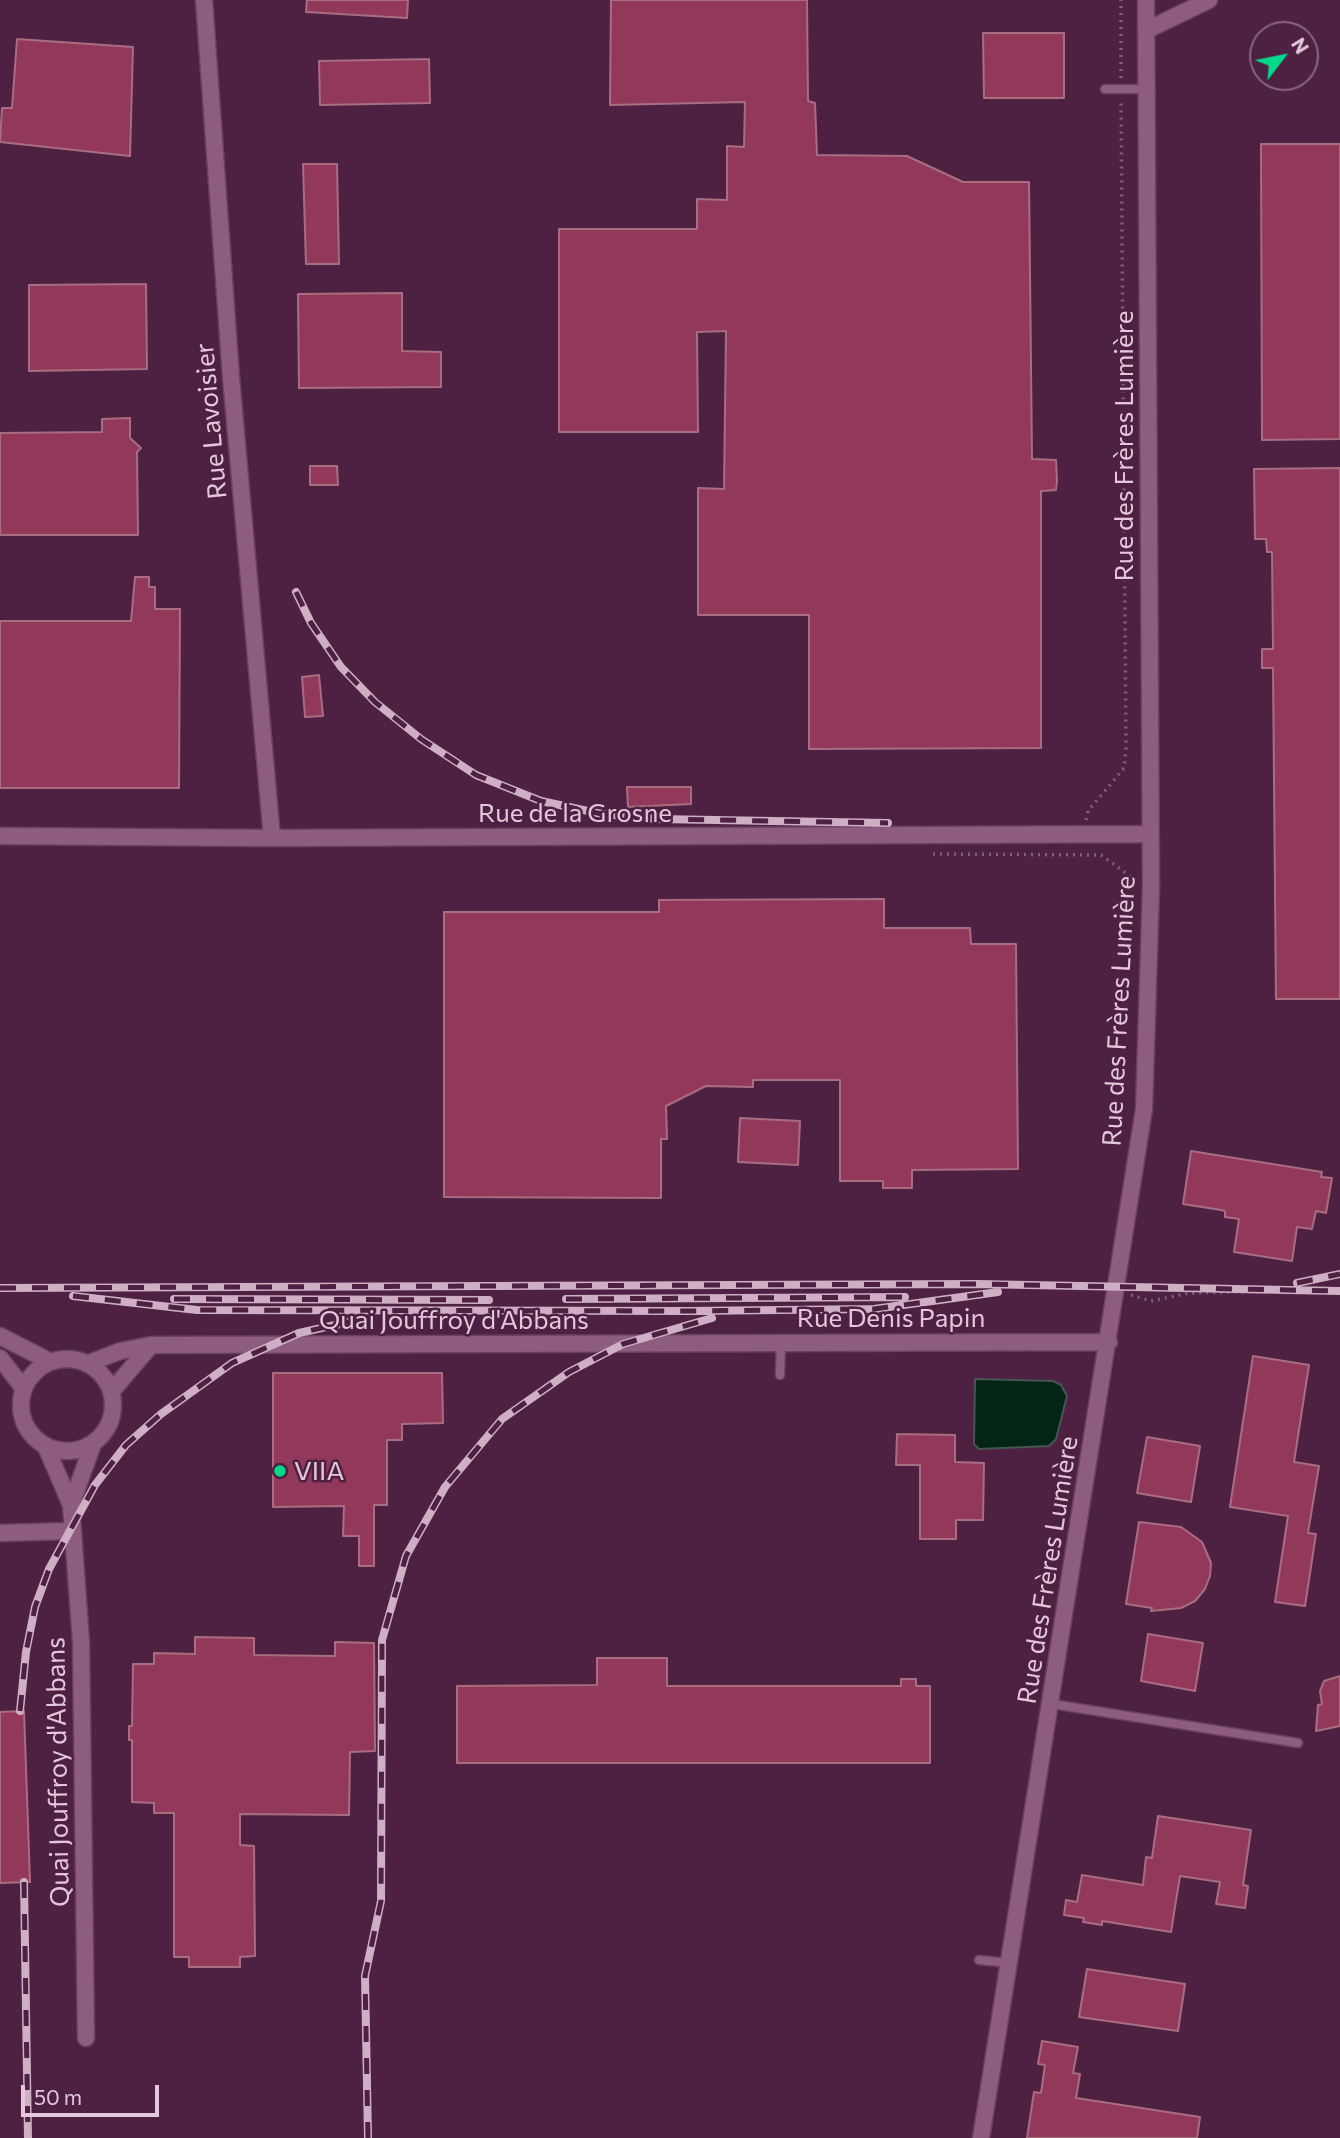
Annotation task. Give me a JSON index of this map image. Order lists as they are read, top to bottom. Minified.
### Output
{"streets":{"street":["Rue Lavoisier","Rue des Frères Lumière","Rue de la Grosne","Rue Denis Papin","Quai Jouffroy d'Abbans"]},"crossings":[["Rue Lavoisier","Rue de la Grosne"],["Rue des Frères Lumière","Rue de la Grosne"],["Rue des Frères Lumière","Rue Denis Papin"],["Rue Denis Papin","Quai Jouffroy d'Abbans"]],"places":["VIIA"],"scale_bar":"50 m","north":"top right"}
